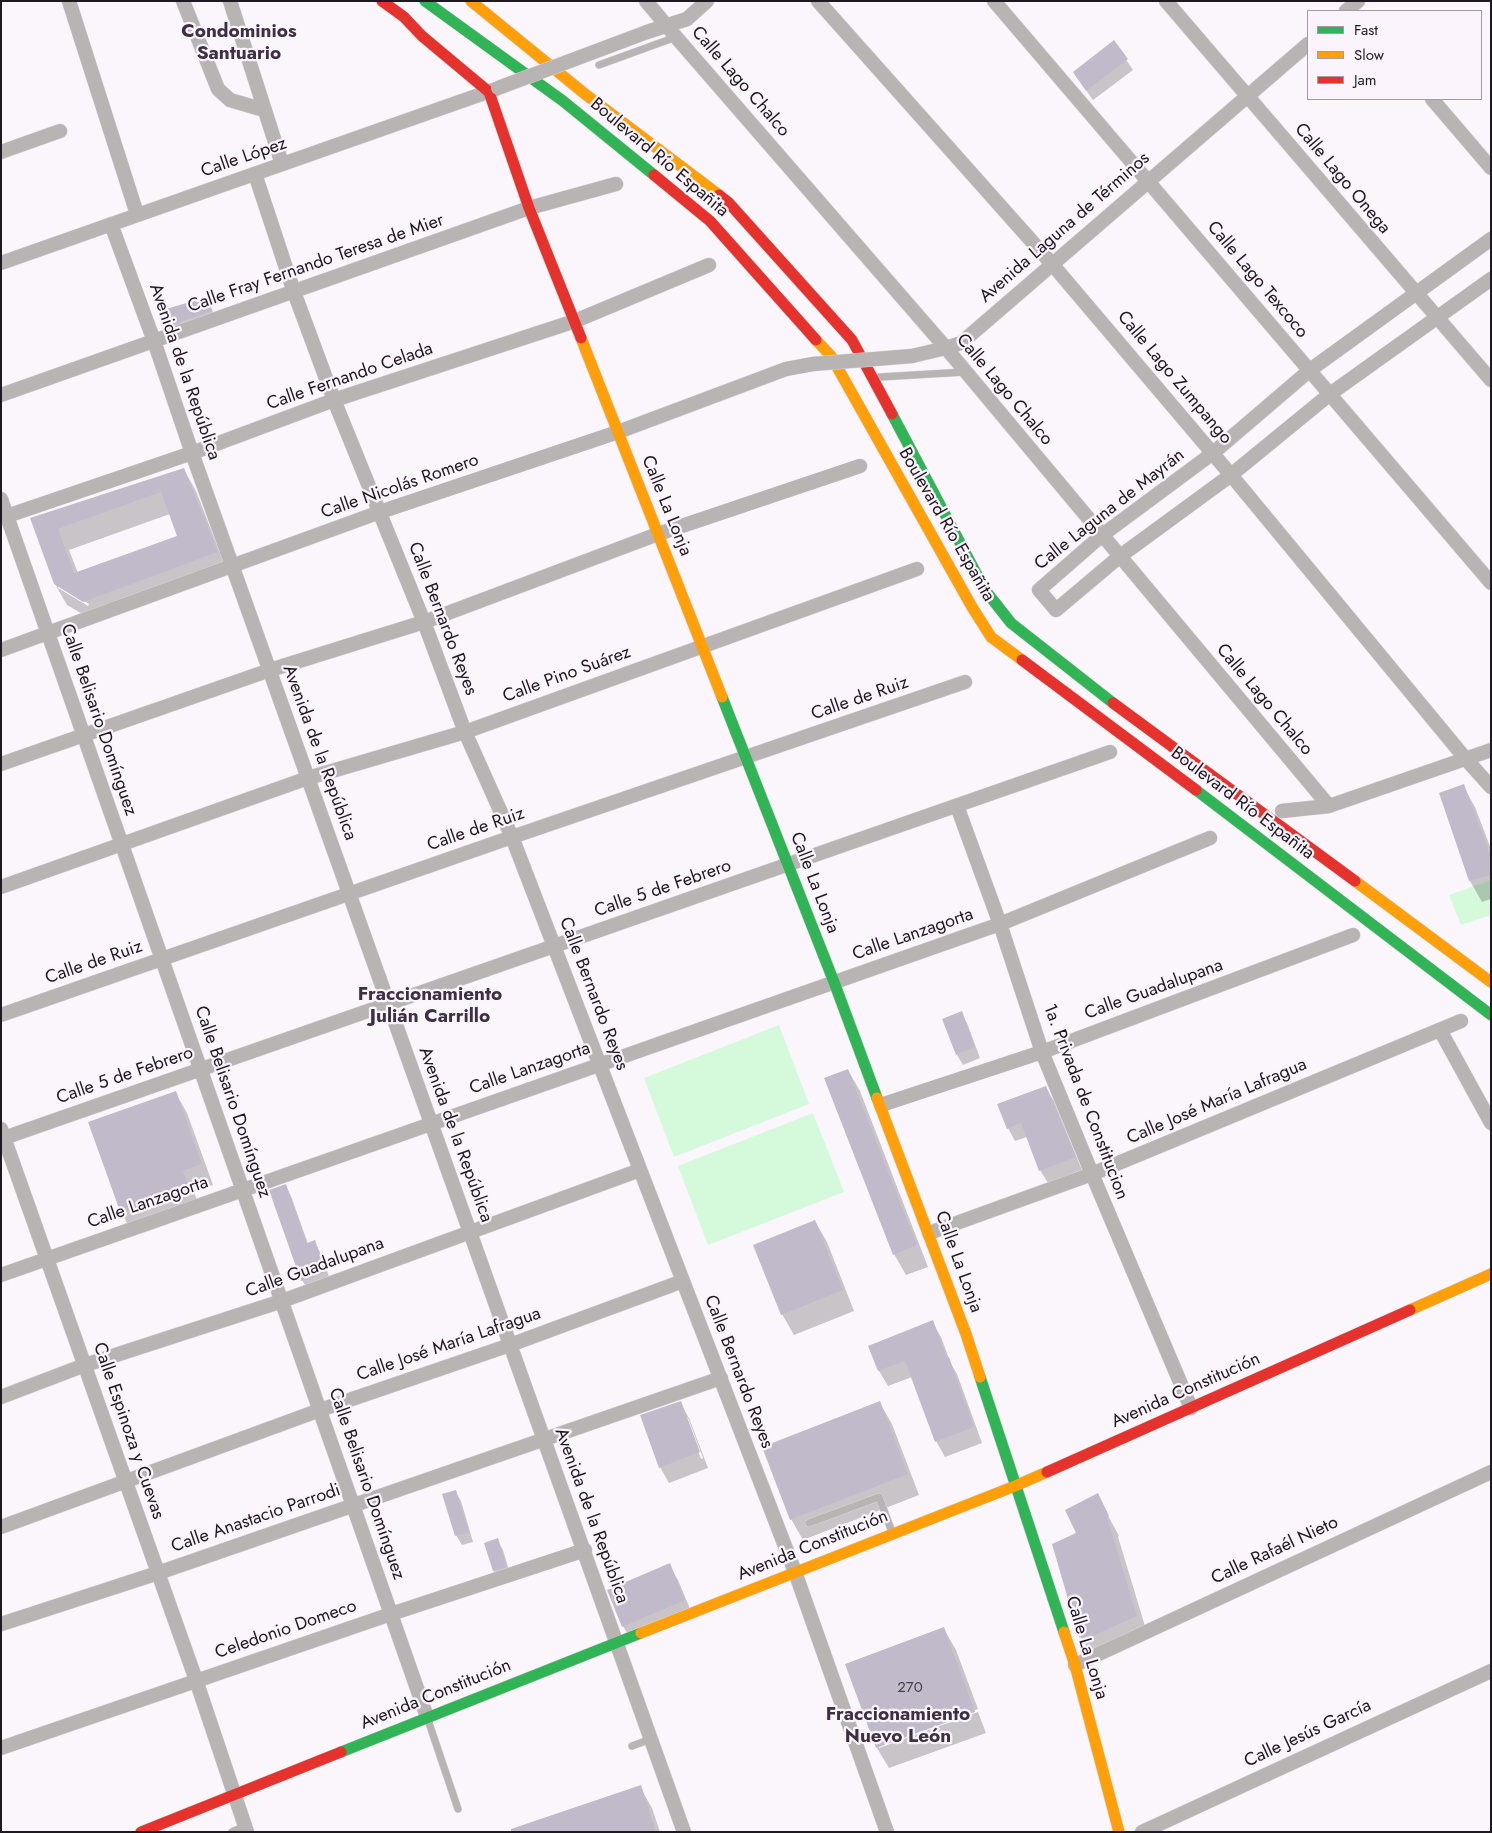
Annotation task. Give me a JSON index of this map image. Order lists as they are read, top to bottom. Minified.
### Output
{"streets":{"main road":["Boulevard Río Españita","Calle La Lonja","Avenida Constitución"],"street":["Calle Lago Chalco","Calle López","Calle Lago Onega","Avenida Laguna de Términos","Calle Fray Fernando Teresa de Mier","Calle Lago Texcoco","Avenida de la República","Calle Fernando Celada","Calle Lago Zumpango","Calle Nicolás Romero","Calle Laguna de Mayrán","Calle Bernardo Reyes","Calle Pino Suárez","Calle de Ruiz","Calle Belisario Domínguez","Calle 5 de Febrero","Calle Lanzagorta","Calle Guadalupana","1a. Privada de Constitucion","Calle José María Lafragua","Calle Espinoza y Cuevas","Calle Anastacio Parrodi","Calle Rafaél Nieto","Celedonio Domeco","Calle Jesús García"]},"crossings":[["Calle Lago Chalco","Calle López"],["Calle Lago Chalco","Avenida Laguna de Términos"],["Calle Lago Chalco","Calle Laguna de Mayrán"],["Calle López","Avenida de la República"],["Calle López","Calle La Lonja"],["Calle López","Calle Bernardo Reyes"],["Calle Lago Onega","Avenida Laguna de Términos"],["Calle Lago Onega","Calle Laguna de Mayrán"],["Avenida Laguna de Términos","Calle Lago Texcoco"],["Avenida Laguna de Términos","Calle Lago Zumpango"],["Avenida Laguna de Términos","Calle Nicolás Romero"],["Calle Fray Fernando Teresa de Mier","Avenida de la República"],["Calle Fray Fernando Teresa de Mier","Calle La Lonja"],["Calle Fray Fernando Teresa de Mier","Calle Bernardo Reyes"],["Calle Lago Texcoco","Calle Laguna de Mayrán"],["Avenida de la República","Calle Fernando Celada"],["Avenida de la República","Calle Nicolás Romero"],["Avenida de la República","Calle Pino Suárez"],["Avenida de la República","Calle de Ruiz"],["Avenida de la República","Calle 5 de Febrero"],["Avenida de la República","Calle Lanzagorta"],["Avenida de la República","Calle Guadalupana"],["Avenida de la República","Calle José María Lafragua"],["Avenida de la República","Avenida Constitución"],["Avenida de la República","Calle Anastacio Parrodi"],["Avenida de la República","Celedonio Domeco"],["Calle Fernando Celada","Calle La Lonja"],["Calle Fernando Celada","Calle Bernardo Reyes"],["Calle Fernando Celada","Calle Belisario Domínguez"],["Calle Lago Zumpango","Calle Laguna de Mayrán"],["Calle Nicolás Romero","Calle La Lonja"],["Calle Nicolás Romero","Calle Bernardo Reyes"],["Calle Nicolás Romero","Calle Belisario Domínguez"],["Calle La Lonja","Calle Pino Suárez"],["Calle La Lonja","Calle de Ruiz"],["Calle La Lonja","Calle 5 de Febrero"],["Calle La Lonja","Calle Lanzagorta"],["Calle La Lonja","Calle Guadalupana"],["Calle La Lonja","Calle José María Lafragua"],["Calle La Lonja","Avenida Constitución"],["Calle La Lonja","Calle Rafaél Nieto"],["Calle Bernardo Reyes","Calle Pino Suárez"],["Calle Bernardo Reyes","Calle de Ruiz"],["Calle Bernardo Reyes","Calle 5 de Febrero"],["Calle Bernardo Reyes","Calle Lanzagorta"],["Calle Bernardo Reyes","Calle Guadalupana"],["Calle Bernardo Reyes","Calle José María Lafragua"],["Calle Bernardo Reyes","Avenida Constitución"],["Calle Bernardo Reyes","Calle Anastacio Parrodi"],["Calle Pino Suárez","Calle Belisario Domínguez"],["Calle de Ruiz","Calle Belisario Domínguez"],["Calle Belisario Domínguez","Calle 5 de Febrero"],["Calle Belisario Domínguez","Calle Lanzagorta"],["Calle Belisario Domínguez","Calle Guadalupana"],["Calle Belisario Domínguez","Calle José María Lafragua"],["Calle Belisario Domínguez","Avenida Constitución"],["Calle Belisario Domínguez","Calle Anastacio Parrodi"],["Calle Belisario Domínguez","Celedonio Domeco"],["Calle 5 de Febrero","1a. Privada de Constitucion"],["Calle 5 de Febrero","Calle Espinoza y Cuevas"],["Calle Lanzagorta","1a. Privada de Constitucion"],["Calle Lanzagorta","Calle Espinoza y Cuevas"],["Calle Guadalupana","1a. Privada de Constitucion"],["Calle Guadalupana","Calle Espinoza y Cuevas"],["1a. Privada de Constitucion","Calle José María Lafragua"],["1a. Privada de Constitucion","Avenida Constitución"],["Calle José María Lafragua","Calle Espinoza y Cuevas"],["Avenida Constitución","Calle Espinoza y Cuevas"],["Calle Espinoza y Cuevas","Calle Anastacio Parrodi"],["Calle Espinoza y Cuevas","Celedonio Domeco"]],"districts":["Condominios Santuario","Fraccionamiento Julián Carrillo","Fraccionamiento Nuevo León"],"house_numbers":["270"],"legend":["Fast","Slow","Jam"]}
